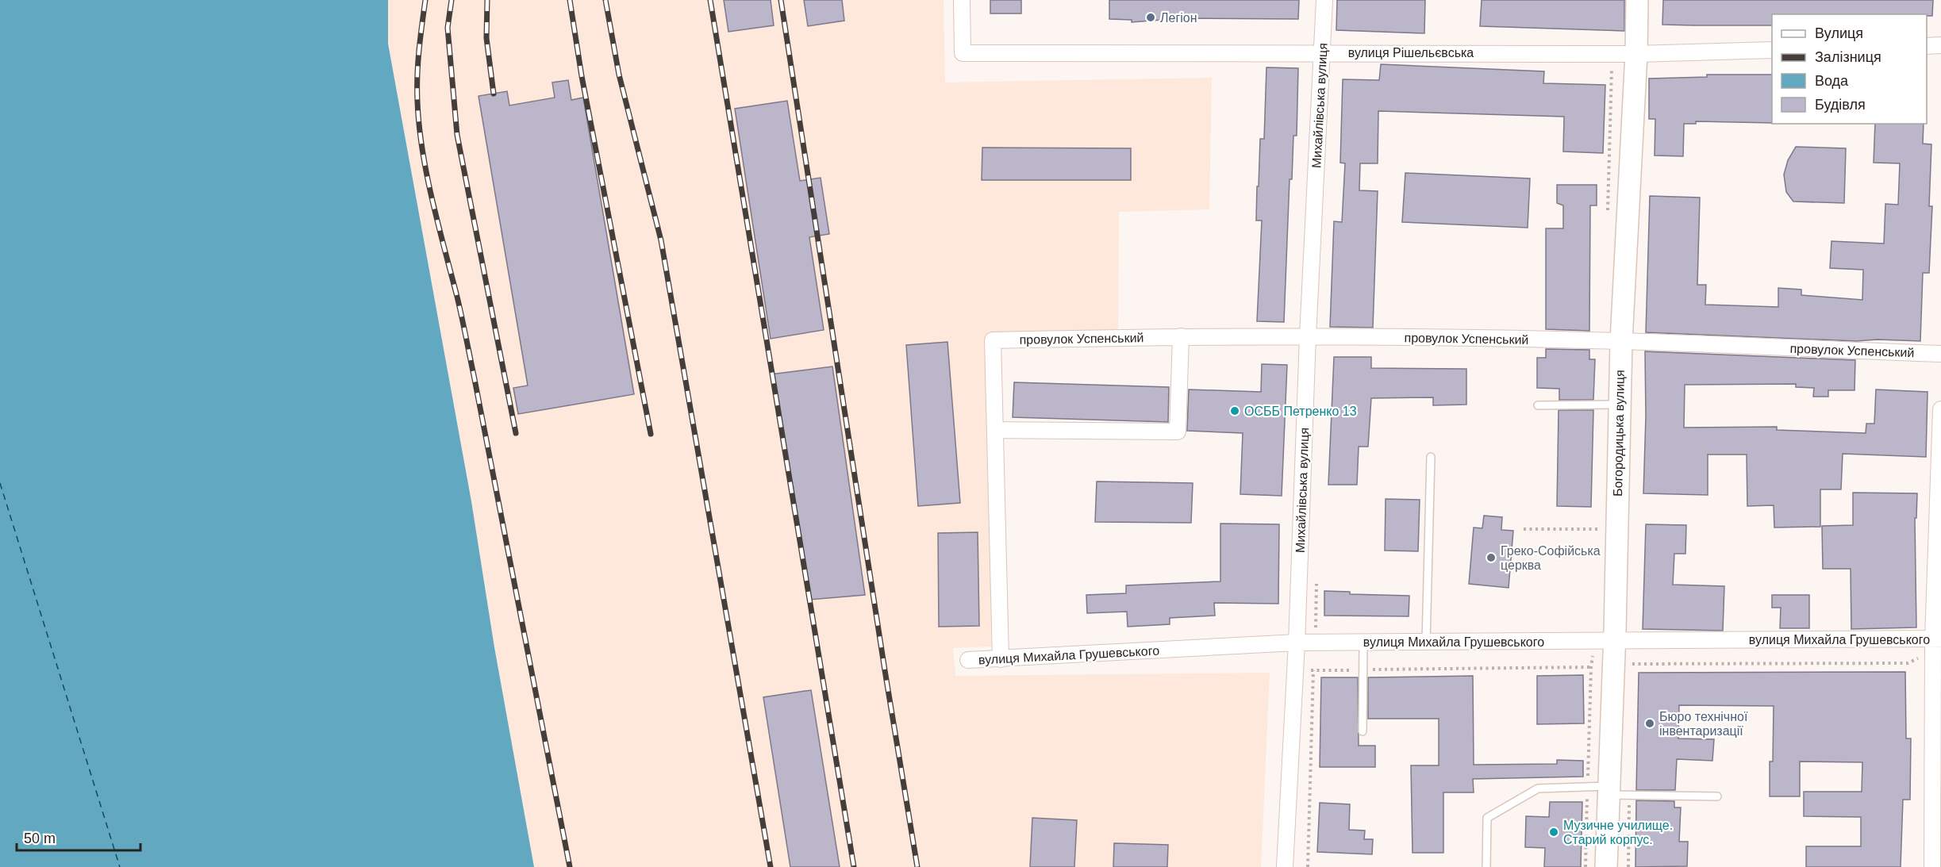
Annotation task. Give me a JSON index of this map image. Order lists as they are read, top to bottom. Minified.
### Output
{"streets":{"street":["вулиця Рішельєвська","Михайлівська вулиця","провулок Успенський","Богородицька вулиця","вулиця Михайла Грушевського"]},"crossings":[["вулиця Рішельєвська","Михайлівська вулиця"],["вулиця Рішельєвська","Богородицька вулиця"],["Михайлівська вулиця","провулок Успенський"],["Михайлівська вулиця","вулиця Михайла Грушевського"],["провулок Успенський","Богородицька вулиця"],["Богородицька вулиця","вулиця Михайла Грушевського"]],"places":["Легіон","ОСББ Петренко 13","Греко-Софійська церква","Бюро технічної інвентаризації","Музичне училище. Старий корпус."],"legend":["Вулиця","Залізниця","Вода","Будівля"],"scale_bar":"50 m"}
